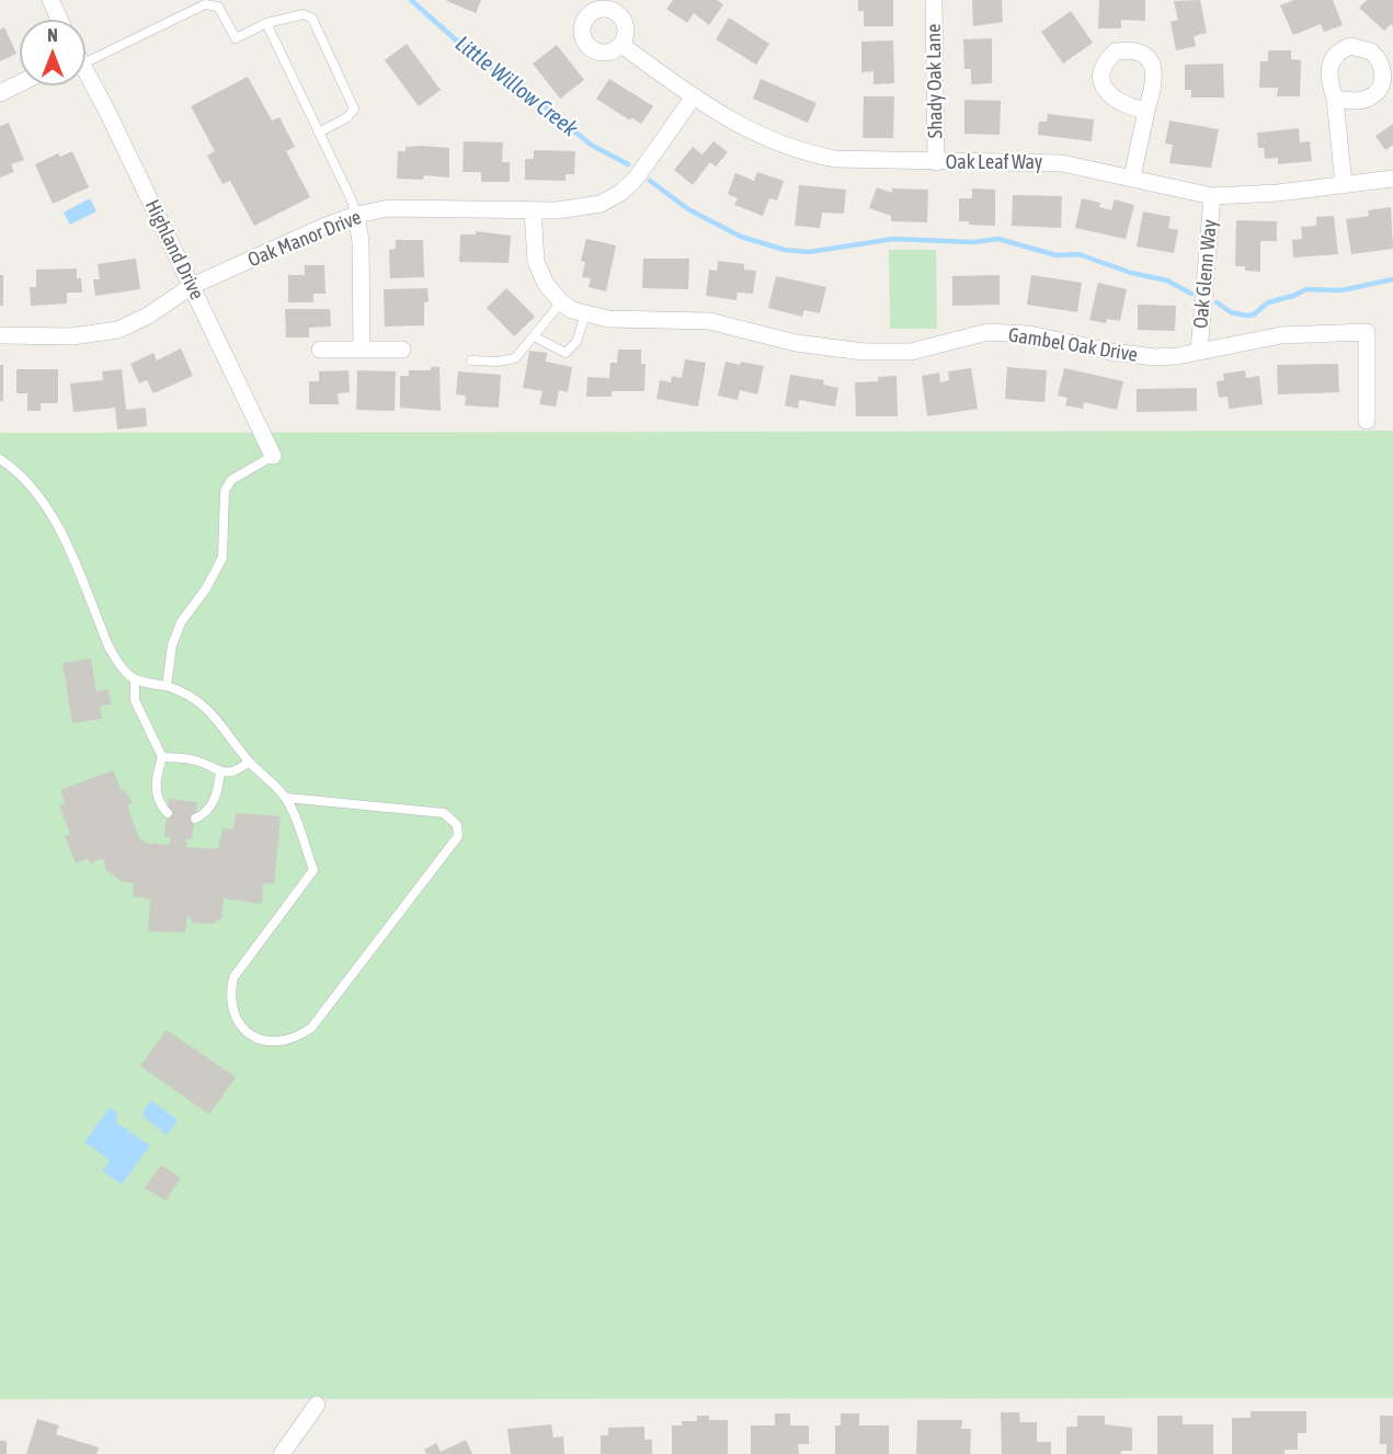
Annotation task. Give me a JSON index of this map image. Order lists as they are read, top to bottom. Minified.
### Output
{"streets":{"street":["Shady Oak Lane","Oak Leaf Way","Oak Manor Drive","Highland Drive","Oak Glenn Way","Gambel Oak Drive"]},"crossings":[["Shady Oak Lane","Oak Leaf Way"],["Oak Leaf Way","Oak Manor Drive"],["Oak Leaf Way","Oak Glenn Way"],["Oak Manor Drive","Highland Drive"],["Oak Manor Drive","Gambel Oak Drive"],["Oak Glenn Way","Gambel Oak Drive"]],"water":["Little Willow Creek"],"north":"top"}
